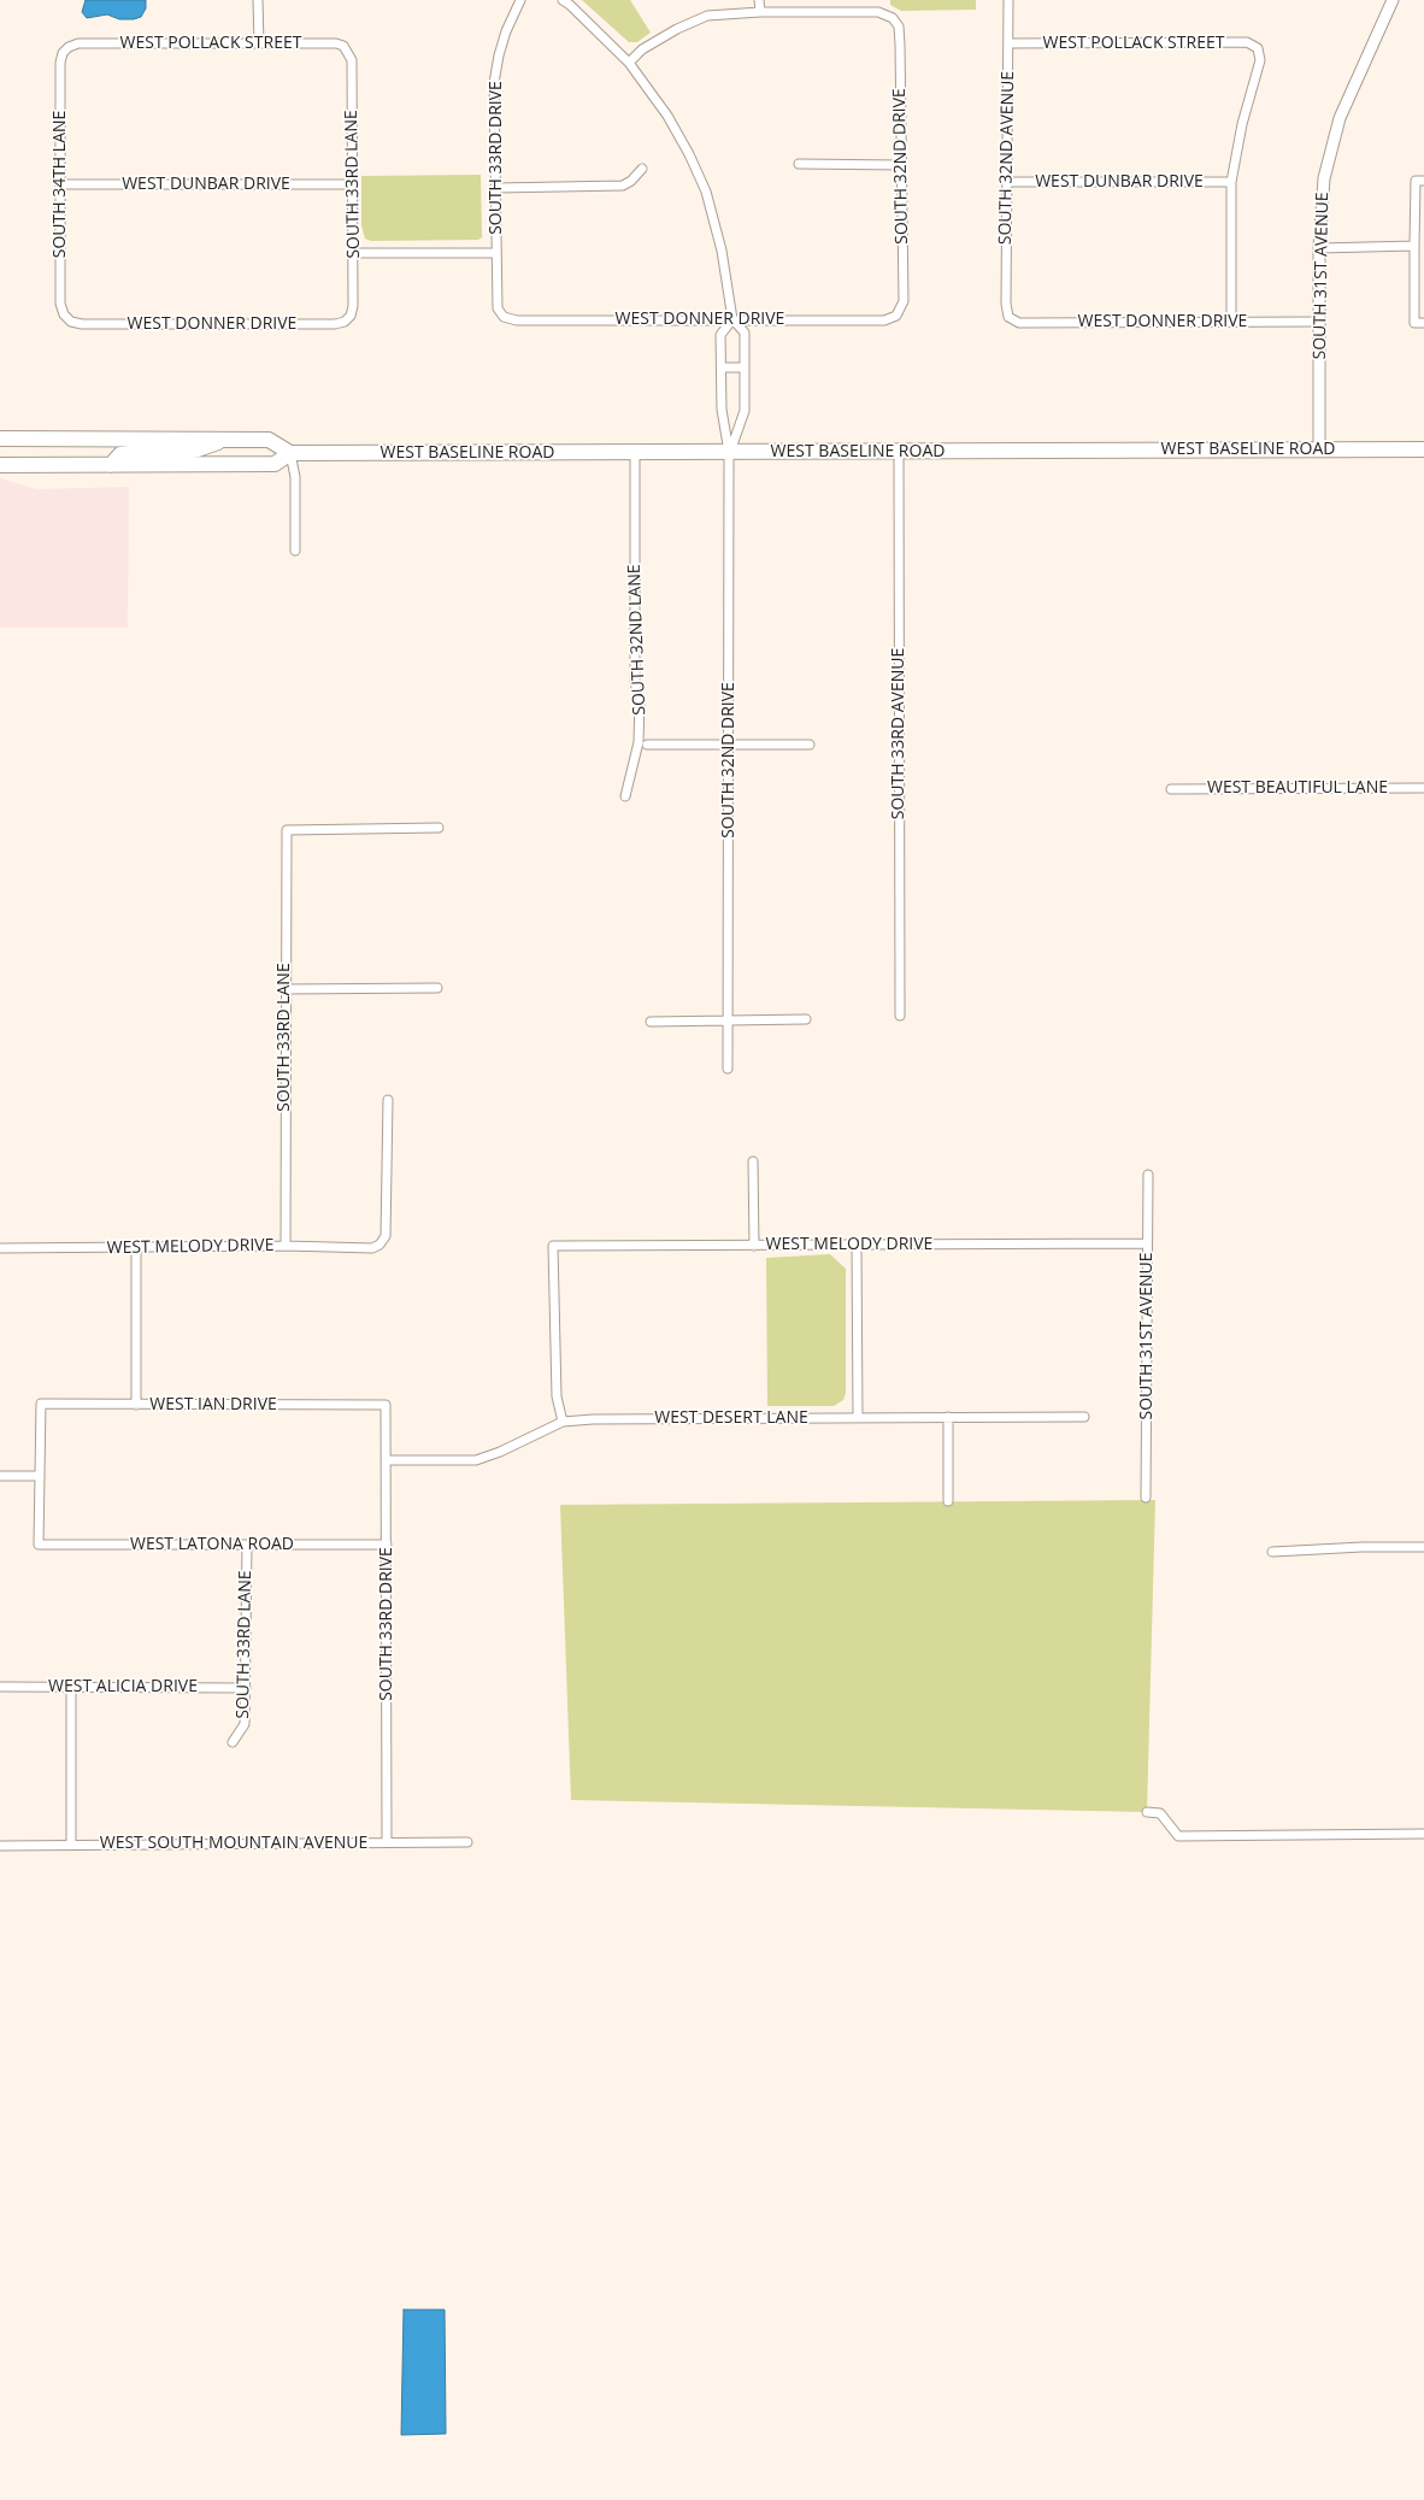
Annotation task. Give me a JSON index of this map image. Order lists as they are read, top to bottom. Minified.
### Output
{"streets":{"main road":["WEST BASELINE ROAD"],"street":["WEST POLLACK STREET","SOUTH 33RD DRIVE","SOUTH 32ND AVENUE","SOUTH 32ND DRIVE","WEST DUNBAR DRIVE","SOUTH 34TH LANE","SOUTH 33RD LANE","SOUTH 31ST AVENUE","WEST DONNER DRIVE","SOUTH 32ND LANE","SOUTH 33RD AVENUE","WEST BEAUTIFUL LANE","WEST MELODY DRIVE","WEST IAN DRIVE","WEST DESERT LANE","WEST LATONA ROAD","WEST ALICIA DRIVE","WEST SOUTH MOUNTAIN AVENUE"]},"crossings":[["WEST POLLACK STREET","SOUTH 32ND AVENUE"],["WEST POLLACK STREET","WEST DUNBAR DRIVE"],["WEST POLLACK STREET","SOUTH 34TH LANE"],["WEST POLLACK STREET","SOUTH 33RD LANE"],["SOUTH 33RD DRIVE","WEST DONNER DRIVE"],["SOUTH 33RD DRIVE","WEST IAN DRIVE"],["SOUTH 33RD DRIVE","WEST DESERT LANE"],["SOUTH 33RD DRIVE","WEST LATONA ROAD"],["SOUTH 33RD DRIVE","WEST SOUTH MOUNTAIN AVENUE"],["SOUTH 32ND AVENUE","WEST DUNBAR DRIVE"],["SOUTH 32ND AVENUE","WEST DONNER DRIVE"],["SOUTH 32ND DRIVE","WEST DONNER DRIVE"],["SOUTH 32ND DRIVE","WEST BASELINE ROAD"],["WEST DUNBAR DRIVE","SOUTH 34TH LANE"],["WEST DUNBAR DRIVE","SOUTH 33RD LANE"],["SOUTH 34TH LANE","WEST DONNER DRIVE"],["SOUTH 33RD LANE","WEST DONNER DRIVE"],["SOUTH 33RD LANE","WEST MELODY DRIVE"],["SOUTH 33RD LANE","WEST LATONA ROAD"],["SOUTH 33RD LANE","WEST ALICIA DRIVE"],["SOUTH 31ST AVENUE","WEST DONNER DRIVE"],["SOUTH 31ST AVENUE","WEST BASELINE ROAD"],["SOUTH 31ST AVENUE","WEST MELODY DRIVE"],["WEST BASELINE ROAD","SOUTH 32ND LANE"],["WEST BASELINE ROAD","SOUTH 33RD AVENUE"],["WEST MELODY DRIVE","WEST DESERT LANE"],["WEST IAN DRIVE","WEST LATONA ROAD"]]}
